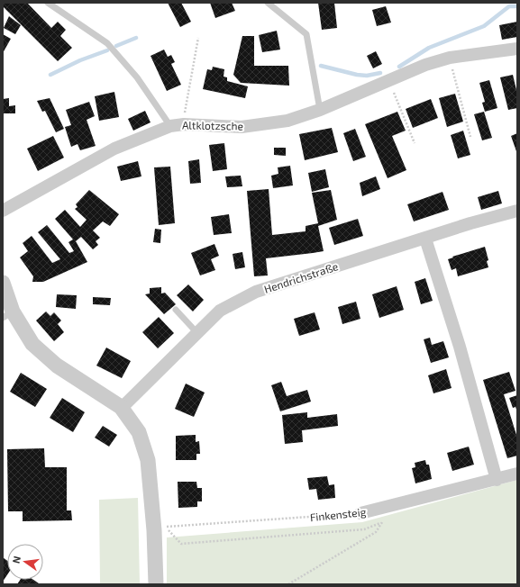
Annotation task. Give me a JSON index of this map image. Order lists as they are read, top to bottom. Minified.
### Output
{"streets":{"street":["Altklotzsche","Hendrichstraße","Finkensteig"]},"north":"left"}
